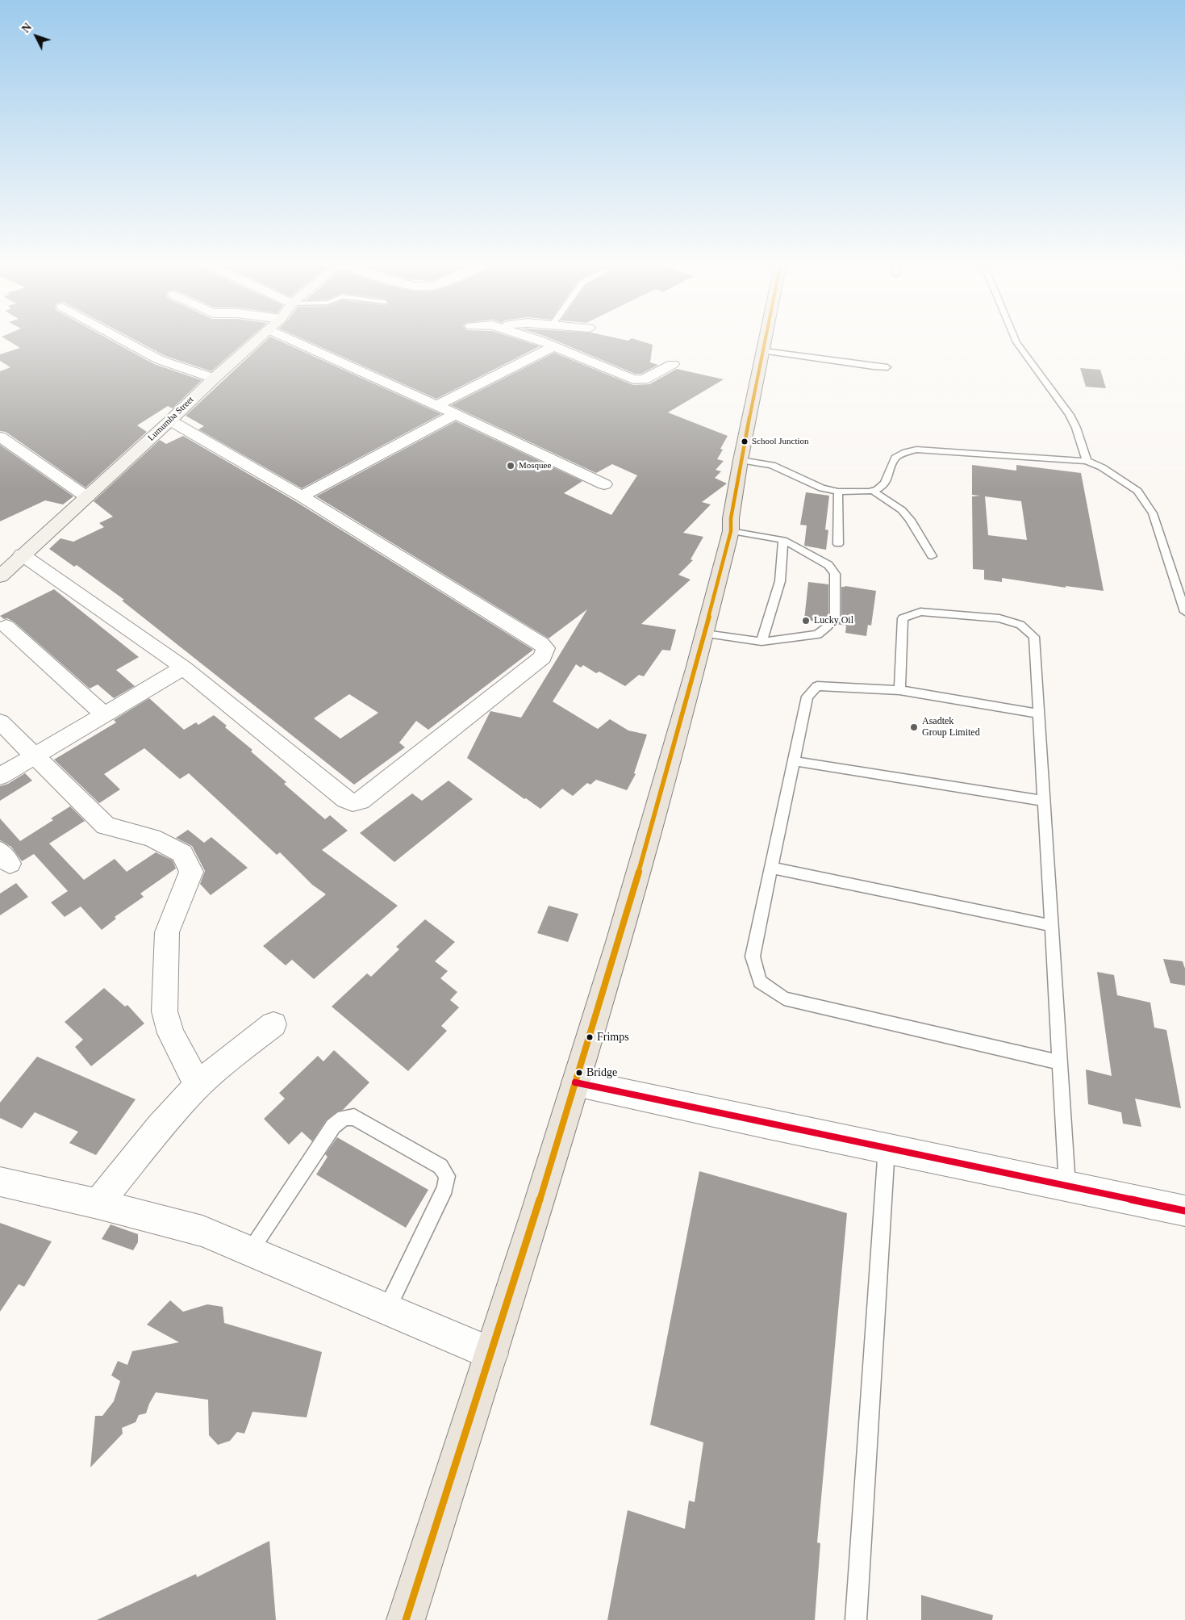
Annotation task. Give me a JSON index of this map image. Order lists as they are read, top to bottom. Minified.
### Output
{"streets":{"main road":["Lumumba Street"]},"places":["School Junction","Mosquee","Lucky Oil","Asadtek Group Limited","Frimps","Bridge"],"north":"top left"}
